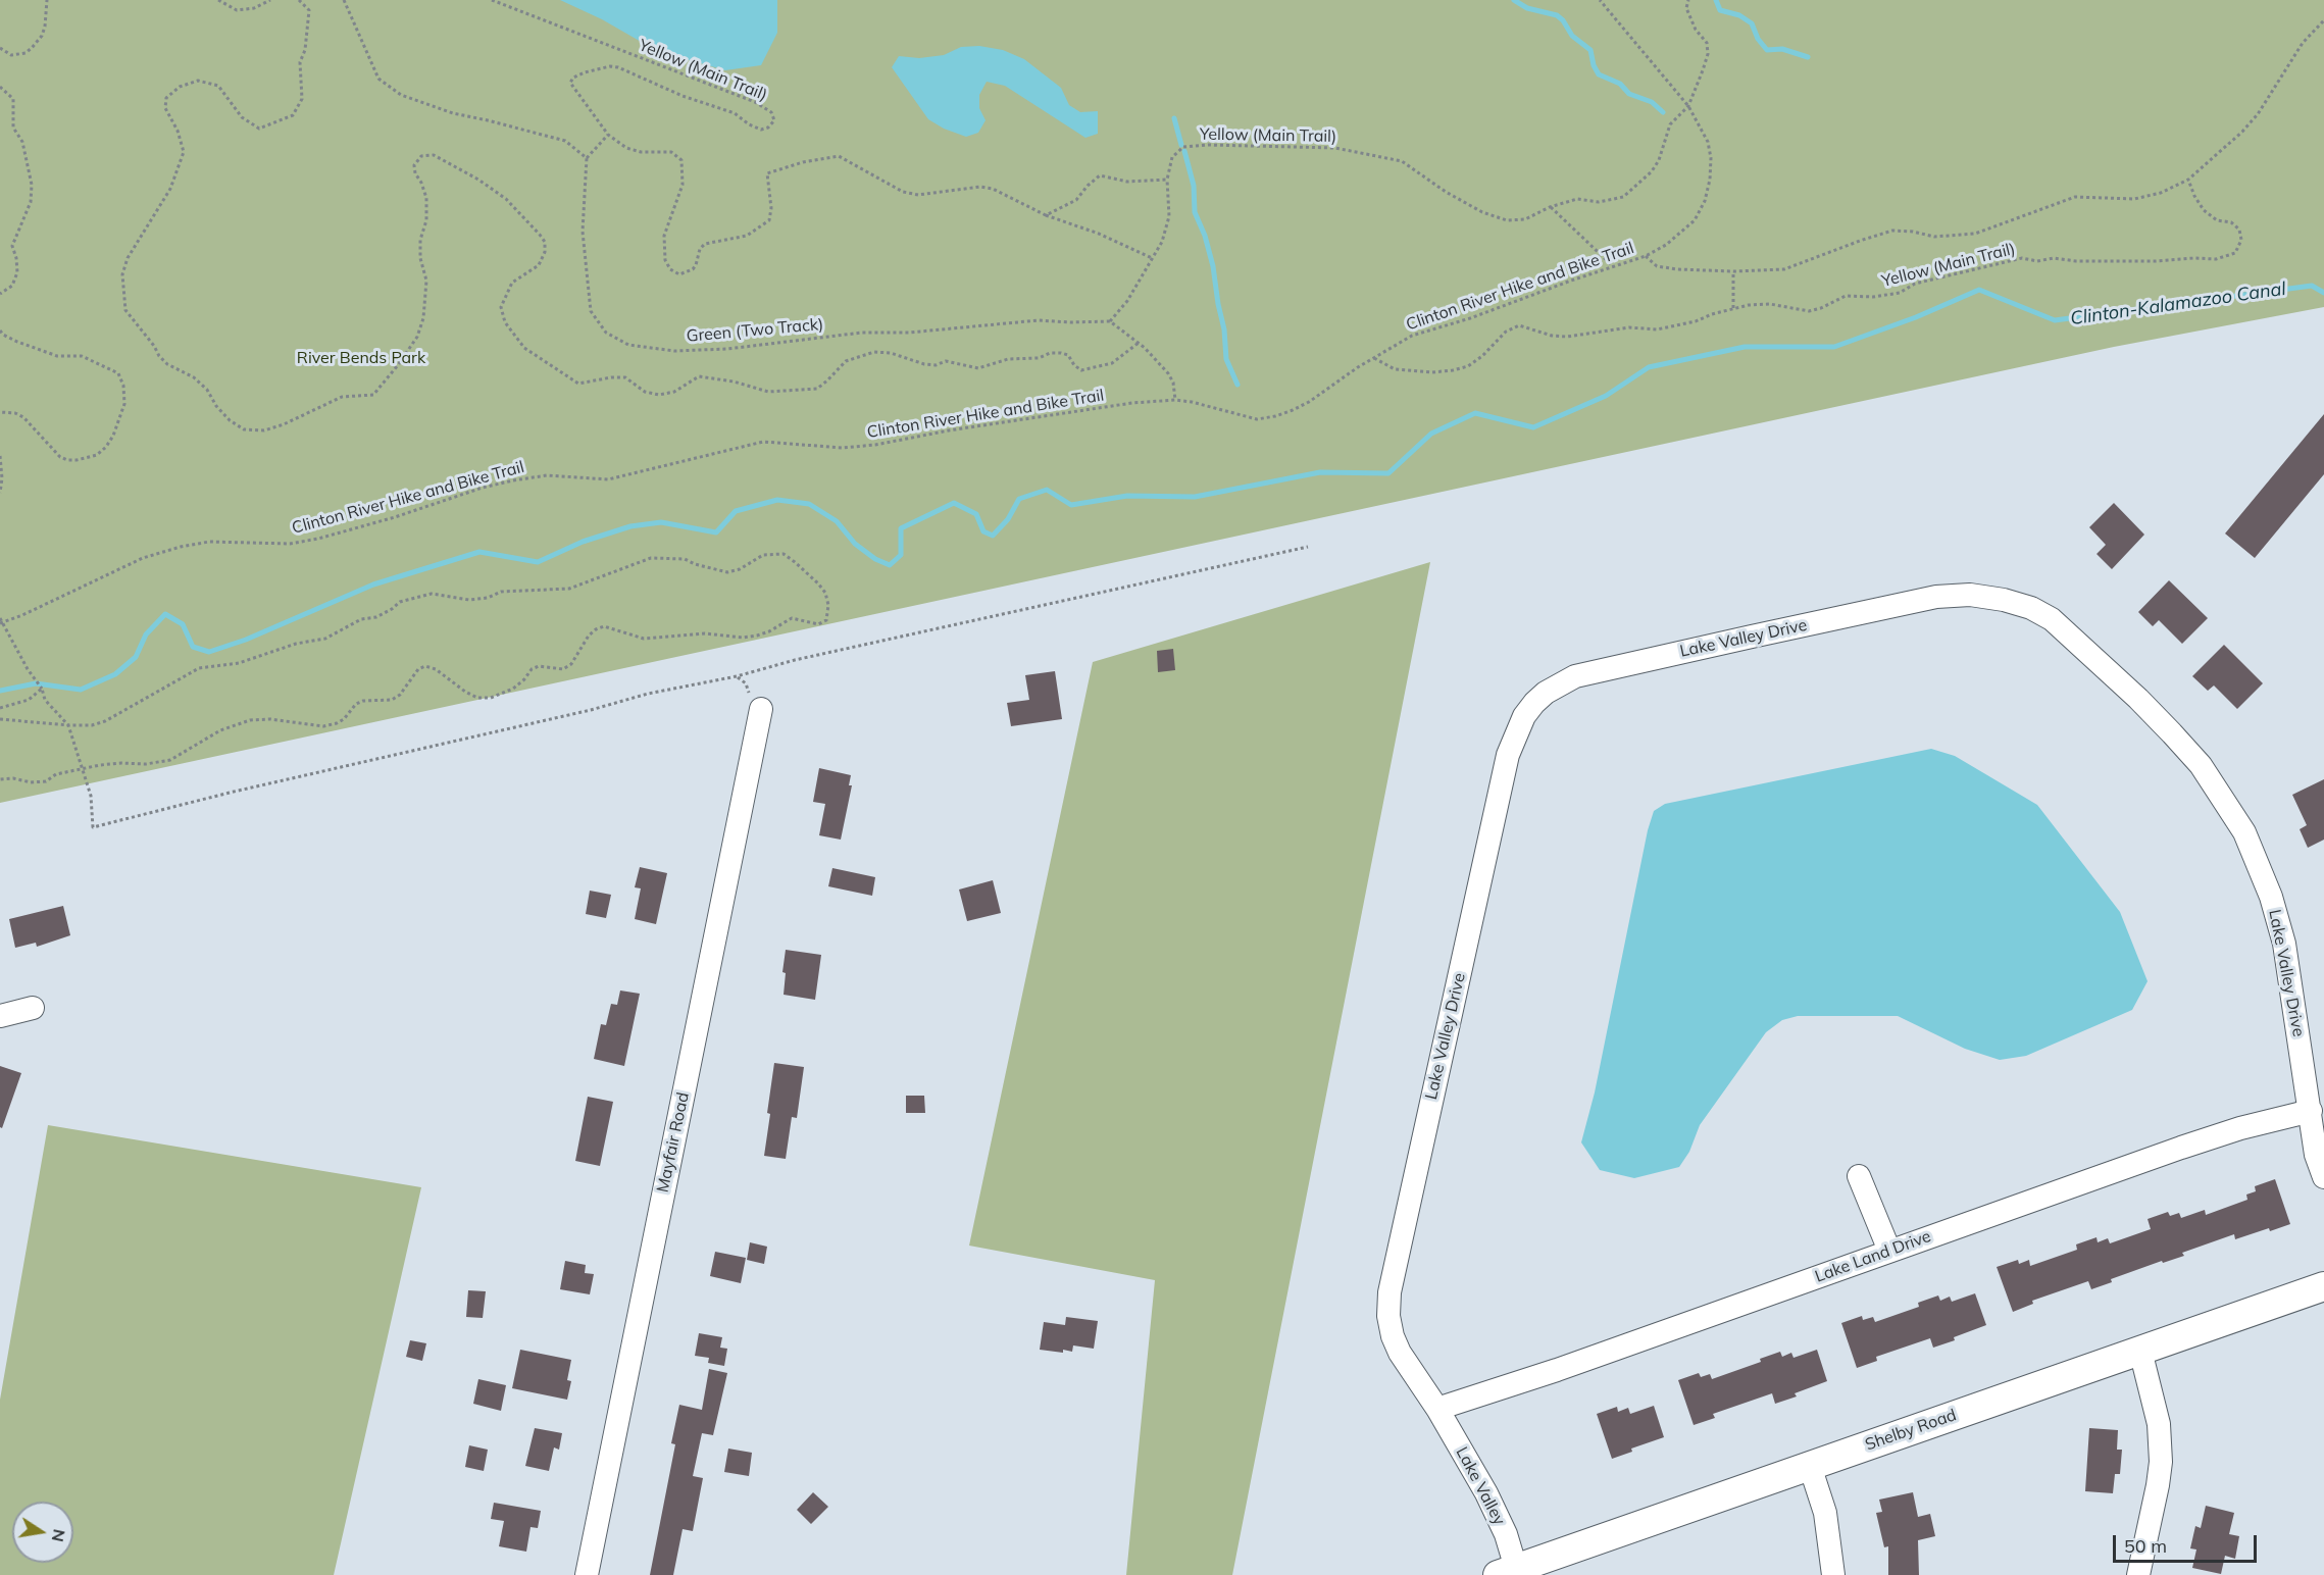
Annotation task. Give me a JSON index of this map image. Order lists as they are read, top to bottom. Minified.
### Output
{"streets":{"street":["Lake Valley Drive","Mayfair Road","Lake Land Drive","Shelby Road","Lake Valley"],"path":["Yellow (Main Trail)","Clinton River Hike and Bike Trail","Green (Two Track)"]},"crossings":[["Yellow (Main Trail)","Clinton River Hike and Bike Trail"],["Lake Valley Drive","Lake Land Drive"],["Lake Valley Drive","Lake Valley"],["Lake Land Drive","Lake Valley"],["Shelby Road","Lake Valley"]],"water":["Clinton-Kalamazoo Canal"],"parks":["River Bends Park"],"scale_bar":"50 m","north":"right"}
